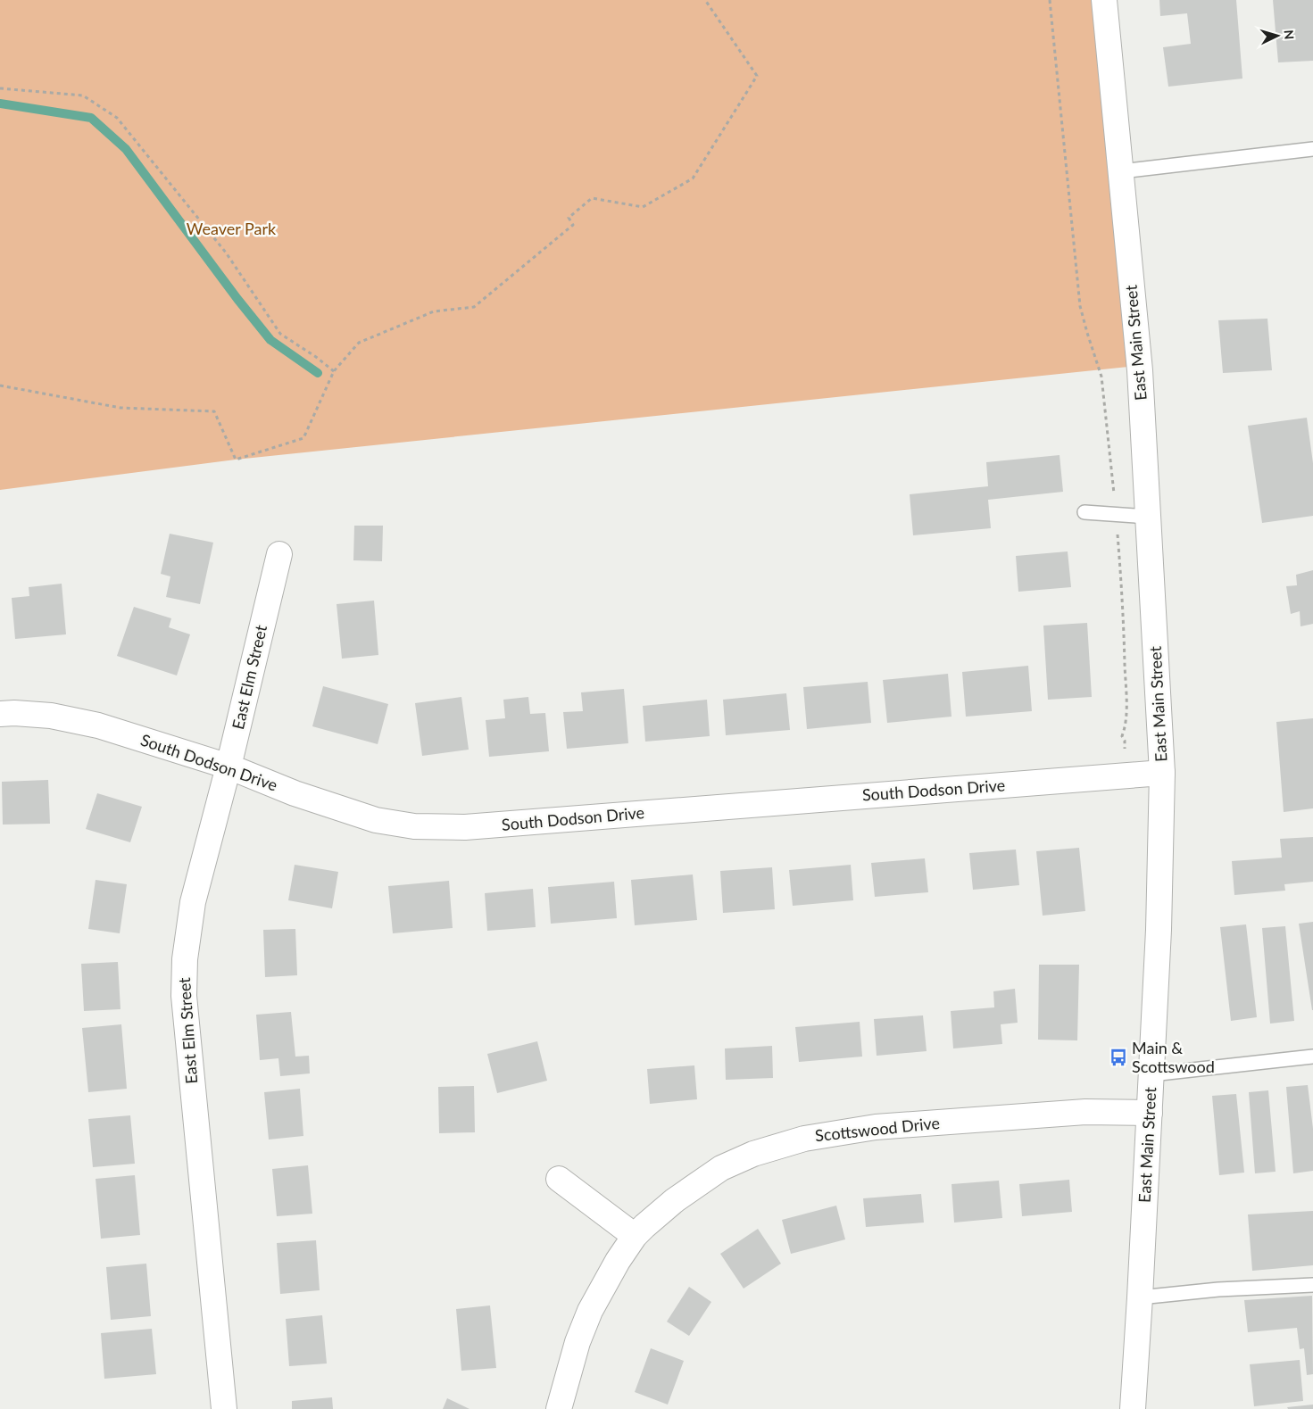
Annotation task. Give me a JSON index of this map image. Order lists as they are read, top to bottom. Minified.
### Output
{"streets":{"street":["East Main Street","East Elm Street","South Dodson Drive","Scottswood Drive"]},"crossings":[["East Main Street","South Dodson Drive"],["East Main Street","Scottswood Drive"],["East Elm Street","South Dodson Drive"]],"parks":["Weaver Park"],"places":{"bus stop":["Main & Scottswood"]},"north":"right"}
